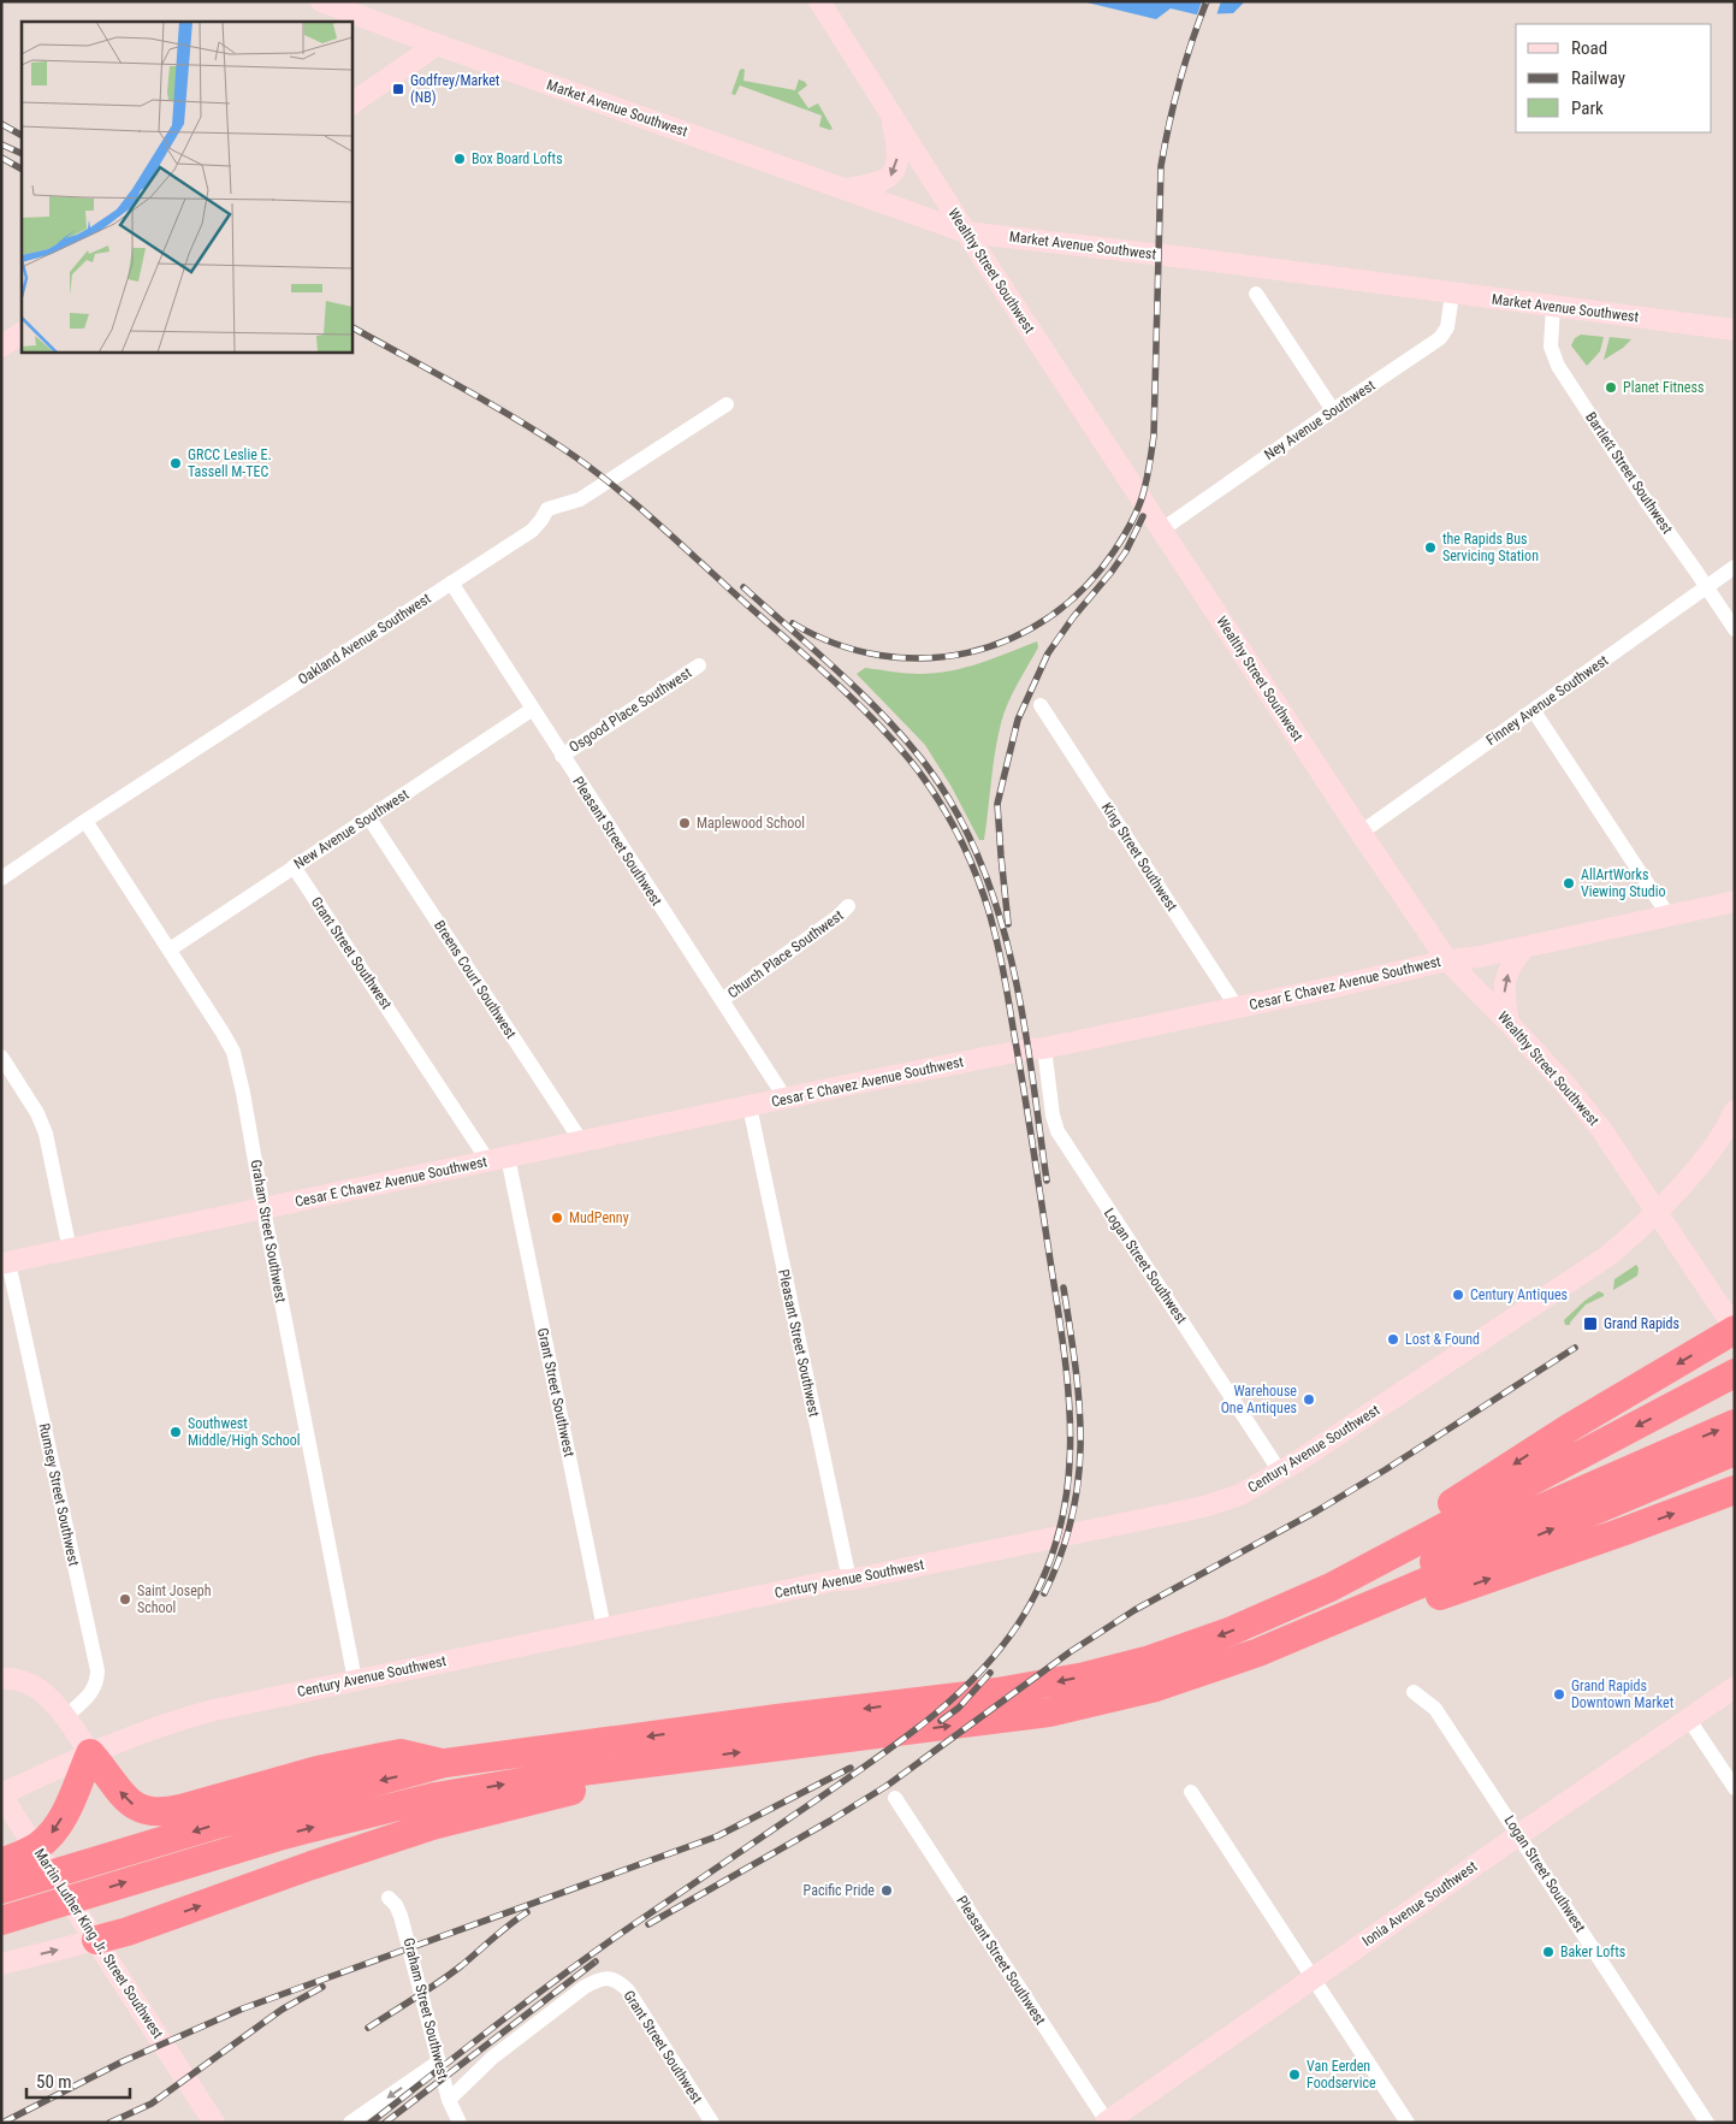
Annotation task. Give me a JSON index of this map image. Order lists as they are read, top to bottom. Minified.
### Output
{"streets":{"main road":["Market Avenue Southwest","Wealthy Street Southwest","Cesar E Chavez Avenue Southwest","Century Avenue Southwest","Ionia Avenue Southwest","Martin Luther King Jr. Street Southwest"],"street":["Ney Avenue Southwest","Bartlett Street Southwest","Oakland Avenue Southwest","Finney Avenue Southwest","Osgood Place Southwest","New Avenue Southwest","Pleasant Street Southwest","King Street Southwest","Grant Street Southwest","Church Place Southwest","Breens Court Southwest","Graham Street Southwest","Logan Street Southwest","Rumsey Street Southwest"]},"crossings":[["Market Avenue Southwest","Wealthy Street Southwest"],["Market Avenue Southwest","Ney Avenue Southwest"],["Market Avenue Southwest","Bartlett Street Southwest"],["Wealthy Street Southwest","Ney Avenue Southwest"],["Wealthy Street Southwest","Finney Avenue Southwest"],["Wealthy Street Southwest","Cesar E Chavez Avenue Southwest"],["Bartlett Street Southwest","Finney Avenue Southwest"],["Oakland Avenue Southwest","Pleasant Street Southwest"],["Oakland Avenue Southwest","Graham Street Southwest"],["Osgood Place Southwest","Pleasant Street Southwest"],["New Avenue Southwest","Pleasant Street Southwest"],["New Avenue Southwest","Grant Street Southwest"],["New Avenue Southwest","Breens Court Southwest"],["New Avenue Southwest","Graham Street Southwest"],["Pleasant Street Southwest","Church Place Southwest"],["Pleasant Street Southwest","Cesar E Chavez Avenue Southwest"],["Pleasant Street Southwest","Century Avenue Southwest"],["Pleasant Street Southwest","Ionia Avenue Southwest"],["King Street Southwest","Cesar E Chavez Avenue Southwest"],["Grant Street Southwest","Cesar E Chavez Avenue Southwest"],["Grant Street Southwest","Graham Street Southwest"],["Grant Street Southwest","Century Avenue Southwest"],["Breens Court Southwest","Cesar E Chavez Avenue Southwest"],["Cesar E Chavez Avenue Southwest","Graham Street Southwest"],["Cesar E Chavez Avenue Southwest","Logan Street Southwest"],["Cesar E Chavez Avenue Southwest","Rumsey Street Southwest"],["Graham Street Southwest","Century Avenue Southwest"],["Logan Street Southwest","Century Avenue Southwest"],["Logan Street Southwest","Ionia Avenue Southwest"],["Century Avenue Southwest","Martin Luther King Jr. Street Southwest"]],"places":{"transit":["Godfrey/Market (NB)","Grand Rapids"],"other":["Box Board Lofts","Planet Fitness","GRCC Leslie E. Tassell M-TEC","the Rapids Bus Servicing Station","Maplewood School","AllArtWorks Viewing Studio","MudPenny","Century Antiques","Lost & Found","Warehouse One Antiques","Southwest Middle/High School","Saint Joseph School","Grand Rapids Downtown Market","Pacific Pride","Baker Lofts","Van Eerden Foodservice"]},"legend":["Road","Railway","Park"],"scale_bar":"50 m"}
